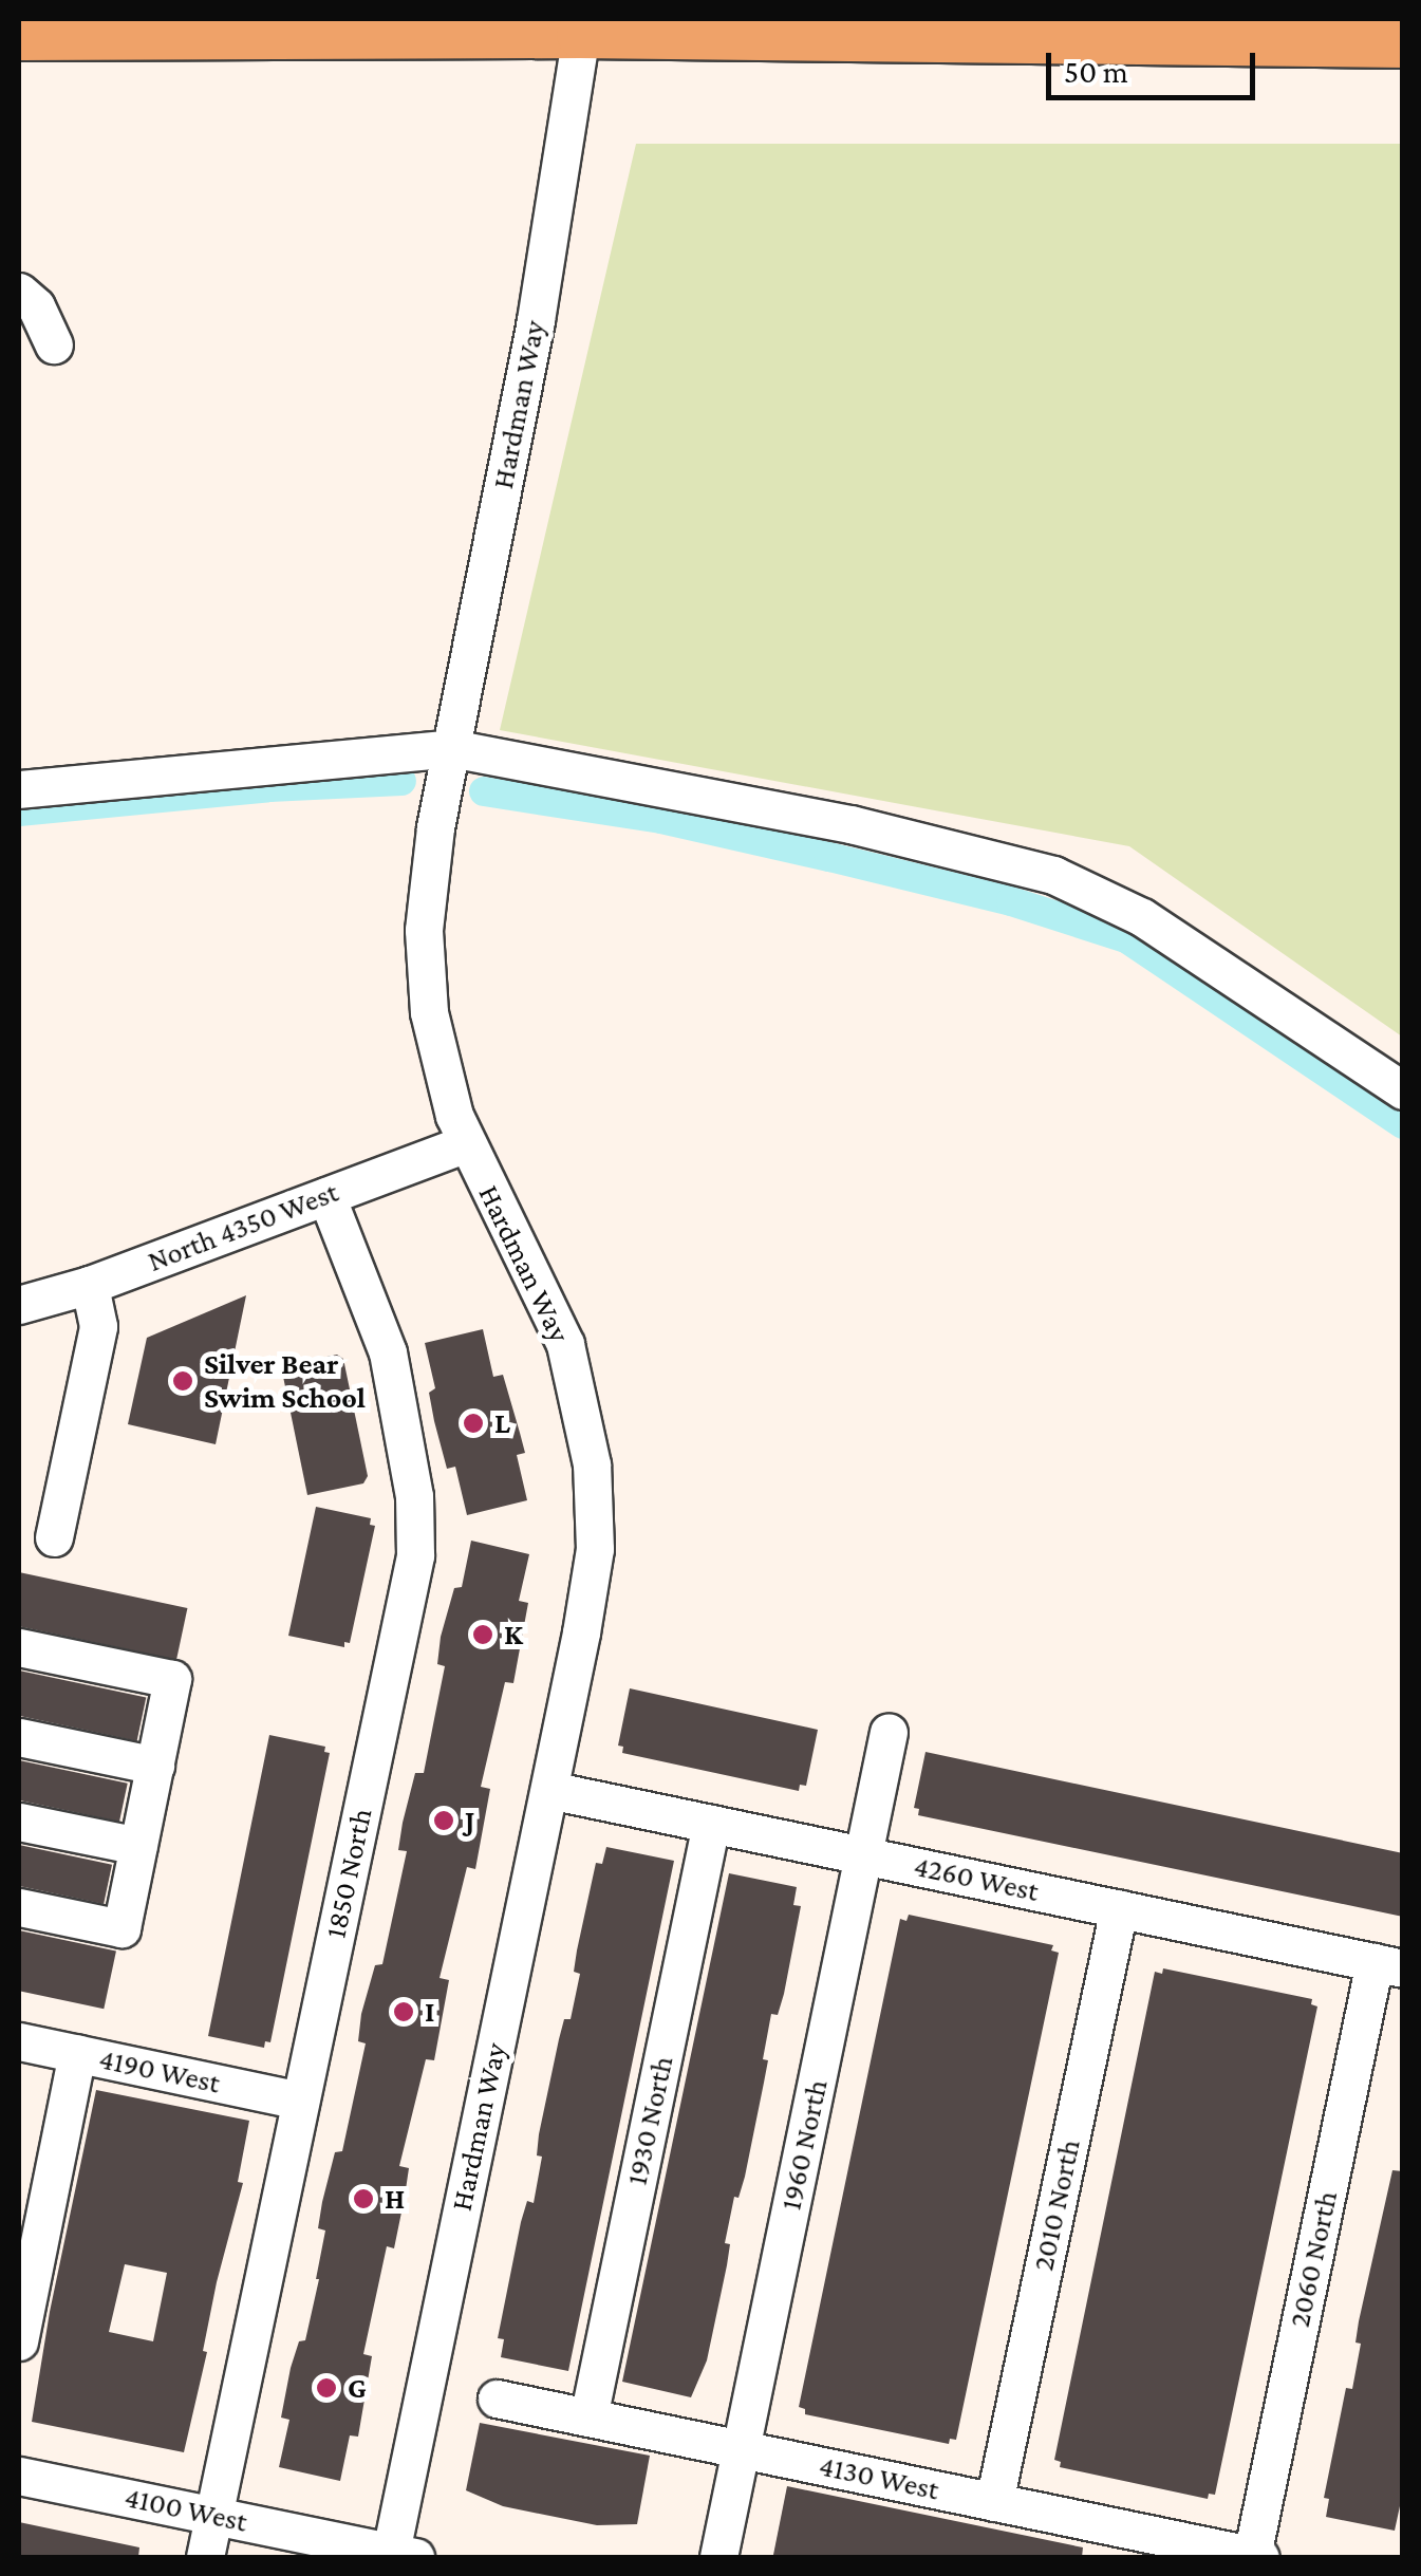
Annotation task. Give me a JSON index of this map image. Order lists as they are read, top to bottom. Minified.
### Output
{"streets":{"street":["Hardman Way","North 4350 West","1850 North","4260 West","4190 West","1930 North","1960 North","2010 North","2060 North","4130 West","4100 West"]},"crossings":[["Hardman Way","North 4350 West"],["Hardman Way","4260 West"],["Hardman Way","4100 West"],["North 4350 West","1850 North"],["1850 North","4190 West"],["1850 North","4100 West"],["4260 West","1930 North"],["4260 West","1960 North"],["4260 West","2010 North"],["4260 West","2060 North"],["1930 North","4130 West"],["1960 North","4130 West"],["2010 North","4130 West"],["2060 North","4130 West"]],"places":["Silver Bear Swim School","L","K","J","I","H","G"],"scale_bar":"50 m"}
